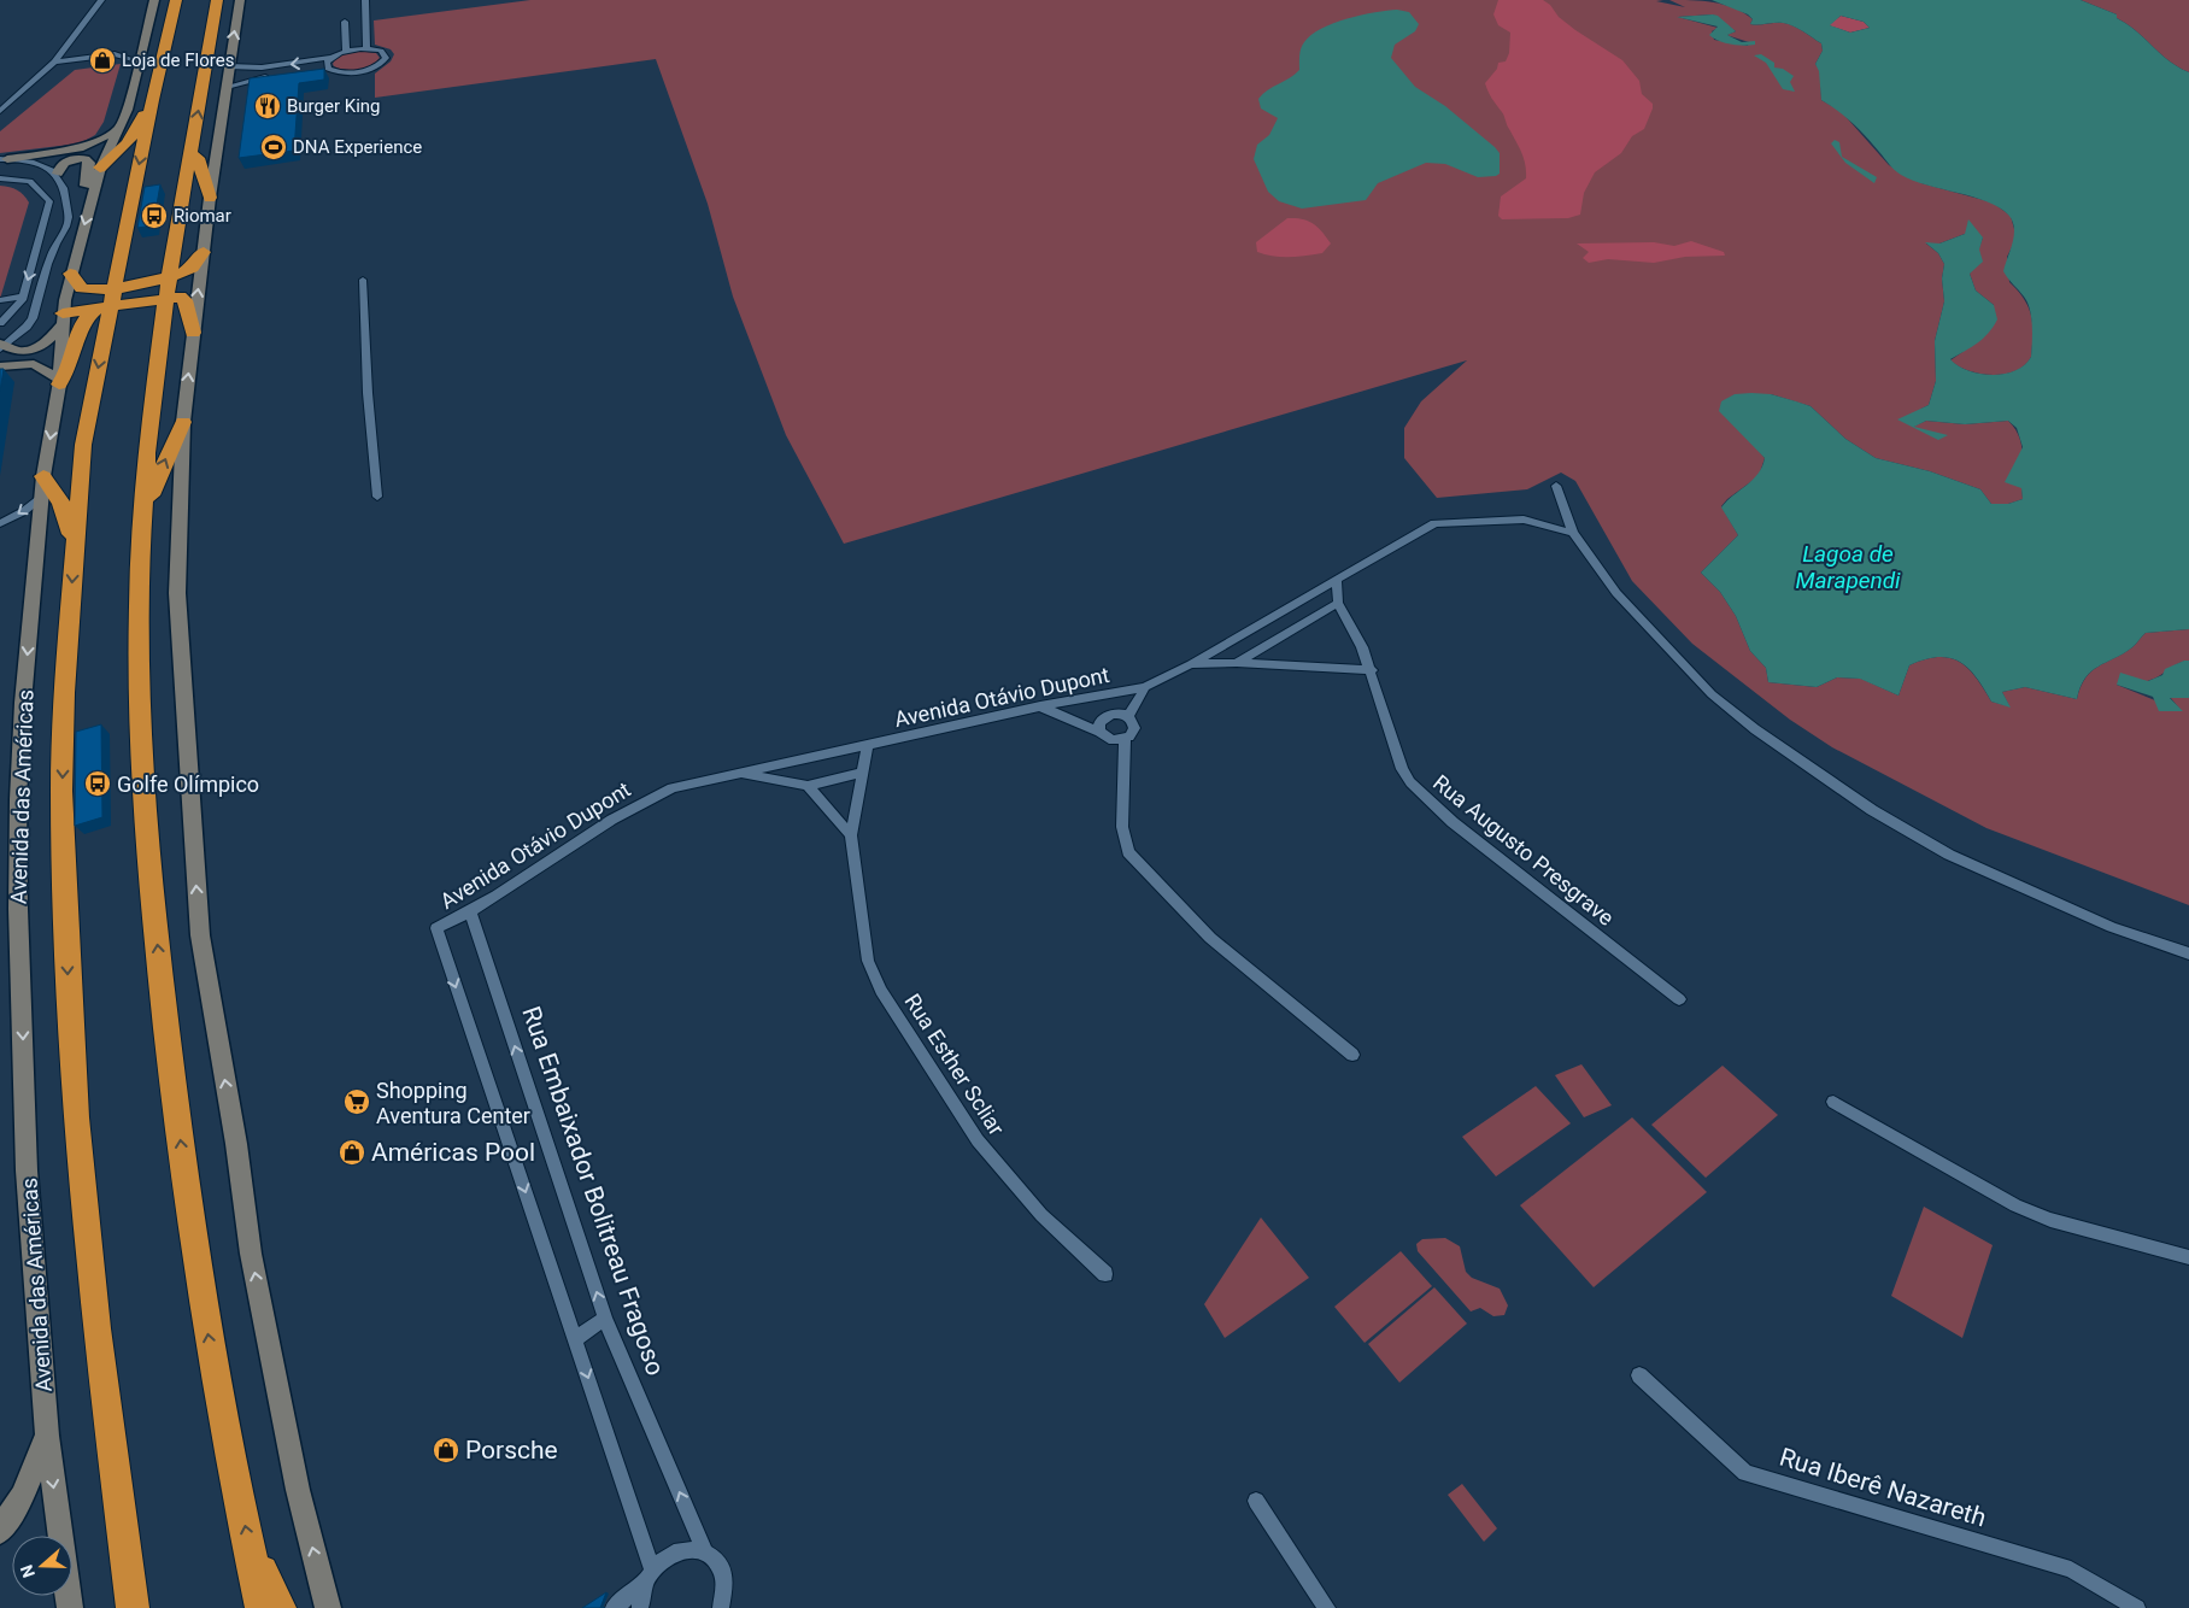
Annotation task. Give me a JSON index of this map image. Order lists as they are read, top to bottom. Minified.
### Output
{"streets":{"highway":["Avenida das Américas"],"street":["Avenida Otávio Dupont","Rua Augusto Presgrave","Rua Esther Scliar","Rua Embaixador Bolitreau Fragoso","Rua Iberê Nazareth"]},"crossings":[["Avenida Otávio Dupont","Rua Augusto Presgrave"],["Avenida Otávio Dupont","Rua Esther Scliar"],["Avenida Otávio Dupont","Rua Embaixador Bolitreau Fragoso"]],"water":["Lagoa de Marapendi"],"places":{"shop":["Loja de Flores","Américas Pool","Porsche"],"restaurant":["Burger King"],"sports":["DNA Experience"],"bus stop":["Riomar","Golfe Olímpico"],"supermarket":["Shopping Aventura Center"]},"north":"left"}
